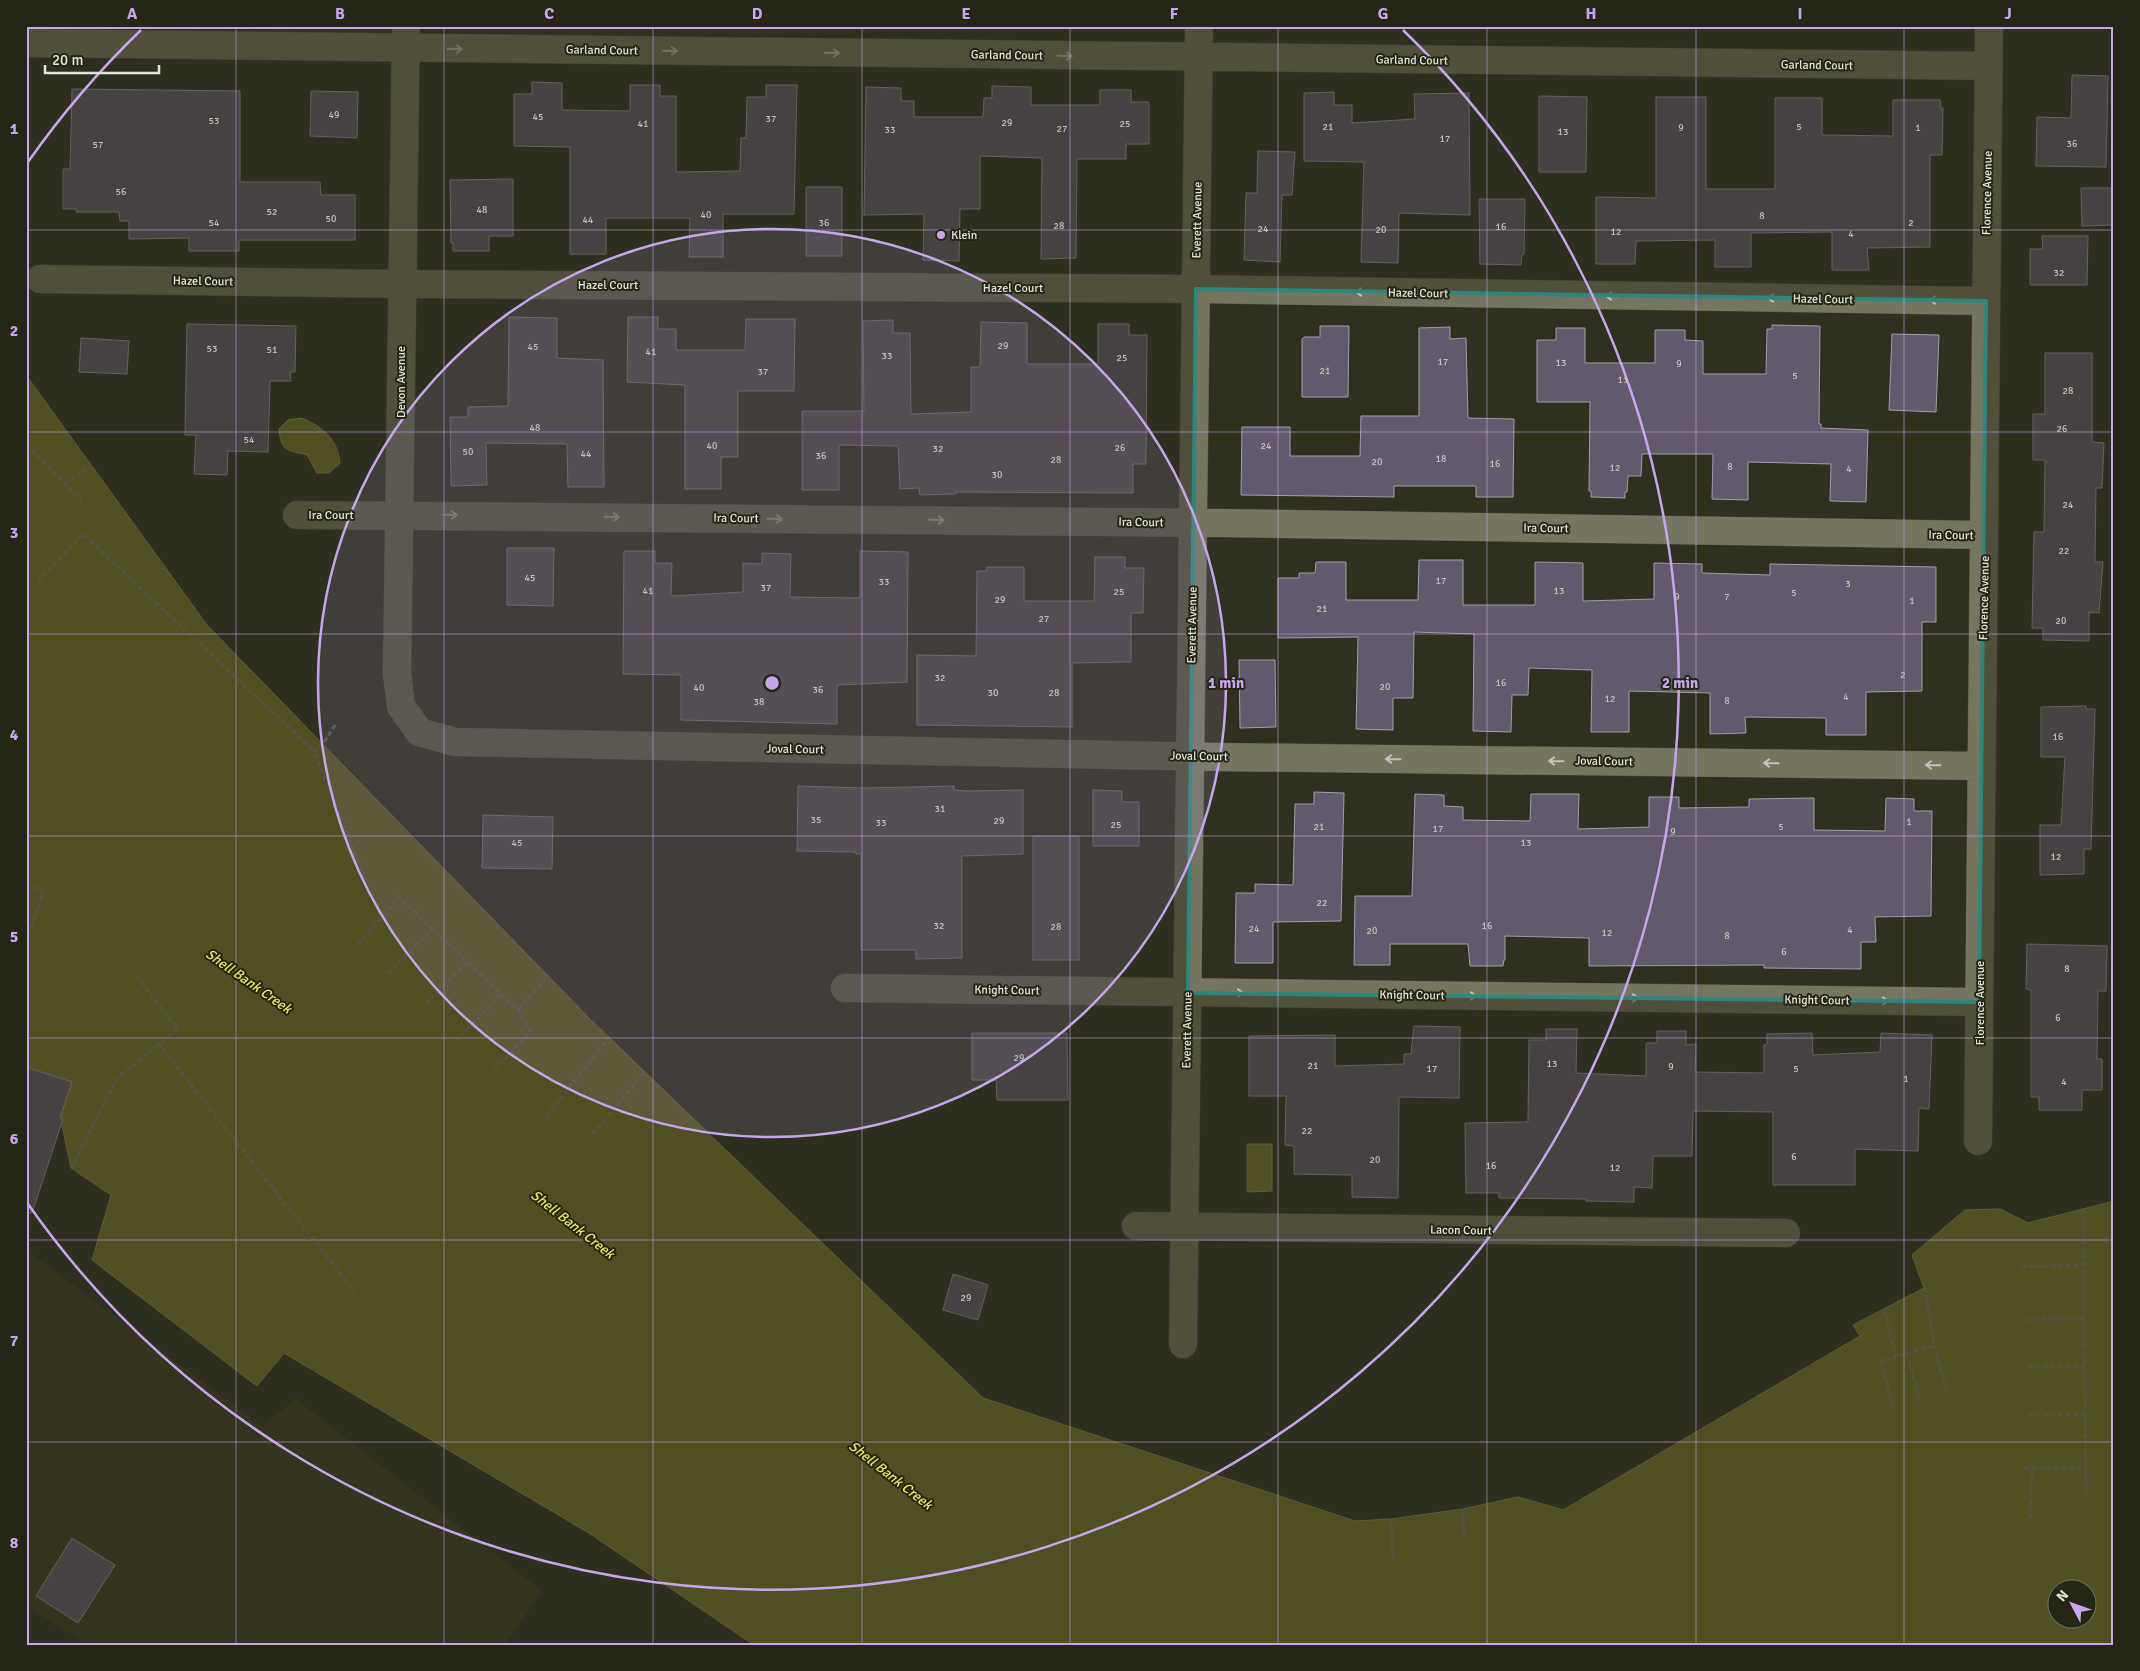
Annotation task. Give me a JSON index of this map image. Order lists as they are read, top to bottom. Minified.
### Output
{"streets":{"street":["Garland Court","Florence Avenue","Everett Avenue","Hazel Court","Devon Avenue","Ira Court","Joval Court","Knight Court","Lacon Court"]},"crossings":[["Garland Court","Florence Avenue"],["Garland Court","Everett Avenue"],["Garland Court","Devon Avenue"],["Florence Avenue","Hazel Court"],["Florence Avenue","Ira Court"],["Florence Avenue","Joval Court"],["Florence Avenue","Knight Court"],["Everett Avenue","Hazel Court"],["Everett Avenue","Ira Court"],["Everett Avenue","Joval Court"],["Everett Avenue","Knight Court"],["Everett Avenue","Lacon Court"],["Hazel Court","Devon Avenue"],["Devon Avenue","Ira Court"],["Devon Avenue","Joval Court"]],"one_way":["Garland Court","Hazel Court","Ira Court","Joval Court","Knight Court"],"water":["Shell Bank Creek"],"places":["Klein"],"house_numbers":["49","45","37","53","29","41","25","21","5","9","1","27","33","13","17","36","57","56","48","52","40","8","50","44","54","36","2","28","16","24","20","12","4","32","29","45","53","51","41","33","25","17","13","9","21","37","5","11","28","48","26","54","40","24","26","32","50","44","36","18","28","20","16","8","12","4","30","24","22","45","17","33","3","37","41","13","25","5","9","7","29","1","21","27","20","2","32","16","20","40","36","30","28","4","12","8","38","16","31","35","29","1","33","25","21","5","17","9","45","13","12","22","32","16","28","24","4","20","12","8","6","8","6","29","13","21","9","17","5","1","4","22","6","20","16","12","29"],"scale_bar":"20 m","north":"top left","grid":{"columns":["A","B","C","D","E","F","G","H","I","J"],"rows":["1","2","3","4","5","6","7","8"]},"rings":["1 min","2 min"]}
